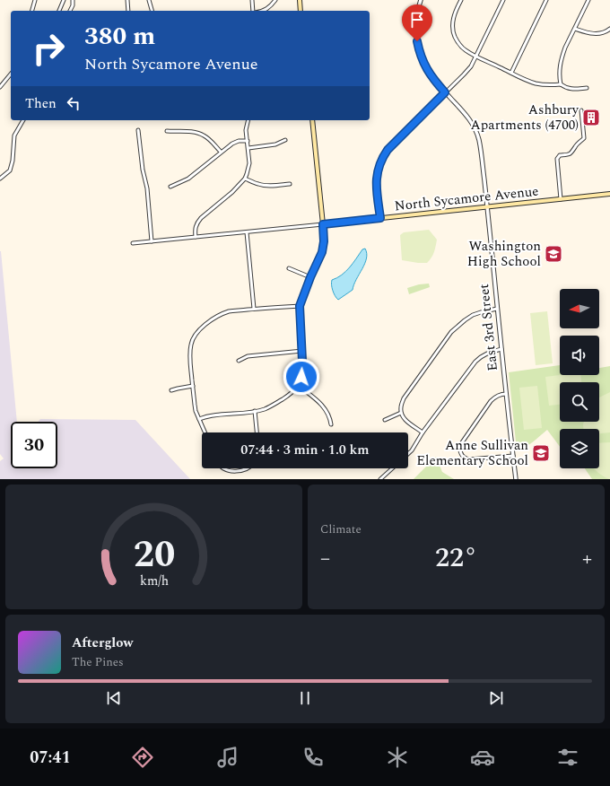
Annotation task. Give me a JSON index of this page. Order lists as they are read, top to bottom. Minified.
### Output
{"streets":{"main road":["North Sycamore Avenue"],"street":["East 3rd Street"]},"crossings":[["North Sycamore Avenue","East 3rd Street"]],"places":{"building":["Ashbury Apartments (4700)"],"school or university":["Washington High School","Anne Sullivan Elementary School"]},"north":"left","page":{"turn":["380 m","North Sycamore Avenue"],"then":"Then","limit":"30","trip":"07:44 · 3 min · 1.0 km","tile":"Climate","heat":["−","22°","+"],"song":["Afterglow","The Pines"],"tabs":"07:41","gauge":["20","km/h"]}}
